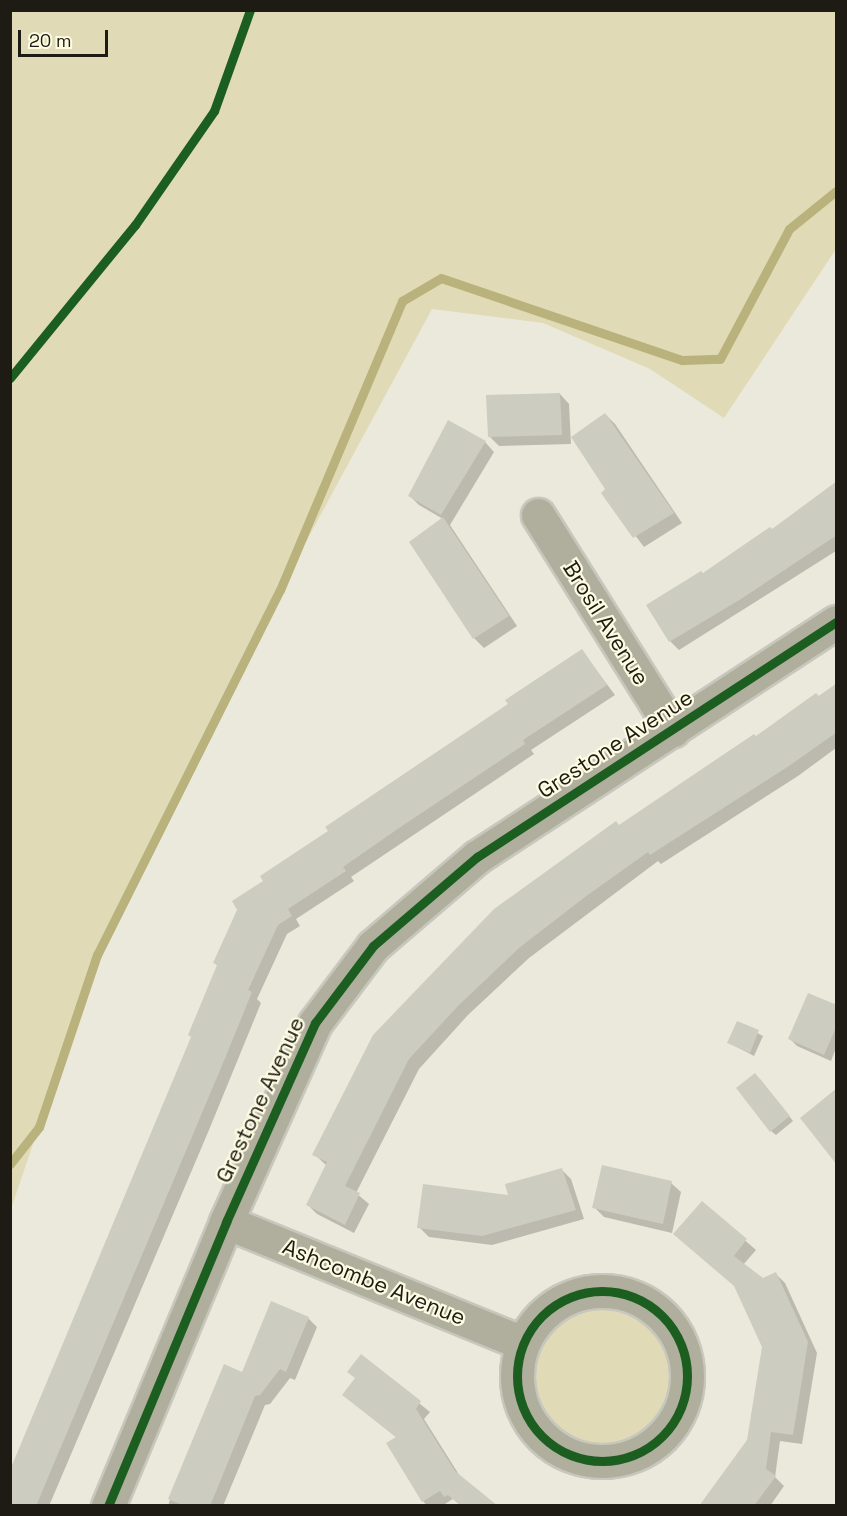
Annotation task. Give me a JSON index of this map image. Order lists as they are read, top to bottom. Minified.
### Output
{"streets":{"street":["Brosil Avenue","Grestone Avenue","Ashcombe Avenue"]},"crossings":[["Brosil Avenue","Grestone Avenue"],["Grestone Avenue","Ashcombe Avenue"]],"scale_bar":"20 m"}
